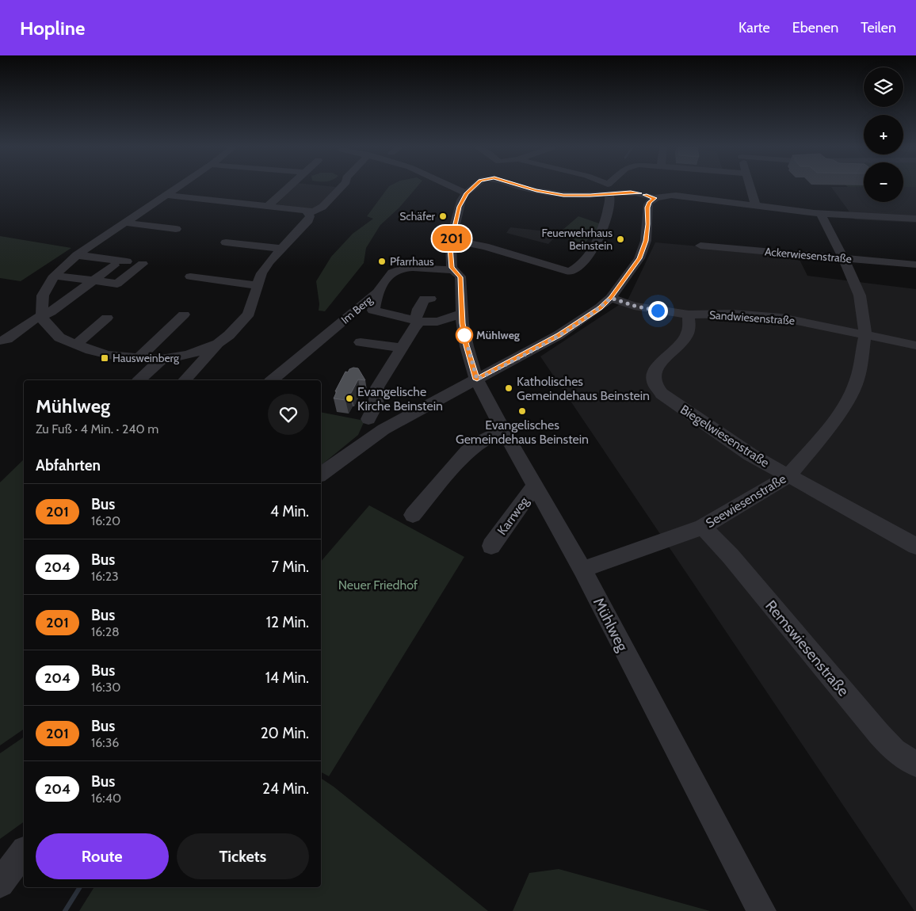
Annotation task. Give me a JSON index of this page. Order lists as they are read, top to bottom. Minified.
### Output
{"streets":{"street":["Ackerwiesenstraße","Im Berg","Sandwiesenstraße","Biegelwiesenstraße","Seewiesenstraße","Karrweg","Mühlweg","Remswiesenstraße"]},"crossings":[["Ackerwiesenstraße","Seewiesenstraße"],["Im Berg","Mühlweg"],["Sandwiesenstraße","Biegelwiesenstraße"],["Sandwiesenstraße","Seewiesenstraße"],["Biegelwiesenstraße","Seewiesenstraße"],["Seewiesenstraße","Mühlweg"],["Seewiesenstraße","Remswiesenstraße"],["Karrweg","Mühlweg"]],"parks":["Neuer Friedhof"],"places":{"other":["Schäfer","Feuerwehrhaus Beinstein","Pfarrhaus","Mühlweg","Katholisches Gemeindehaus Beinstein","Evangelische Kirche Beinstein","Evangelisches Gemeindehaus Beinstein"],"transit":["Hausweinberg"]},"lines":["bus line 201"],"page":{"header":"Hopline","nav":["Karte","Ebenen","Teilen"],"on_map":"201","map_buttons":["+","−"],"heading":[["Mühlweg","Zu Fuß · 4 Min. · 240 m"],"Abfahrten"],"list":[{"mark":"201","name":"Bus","note":"16:20","value":"4 Min."},{"mark":"204","name":"Bus","note":"16:23","value":"7 Min."},{"mark":"201","name":"Bus","note":"16:28","value":"12 Min."},{"mark":"204","name":"Bus","note":"16:30","value":"14 Min."},{"mark":"201","name":"Bus","note":"16:36","value":"20 Min."},{"mark":"204","name":"Bus","note":"16:40","value":"24 Min."}],"buttons":["Route","Tickets"]}}
